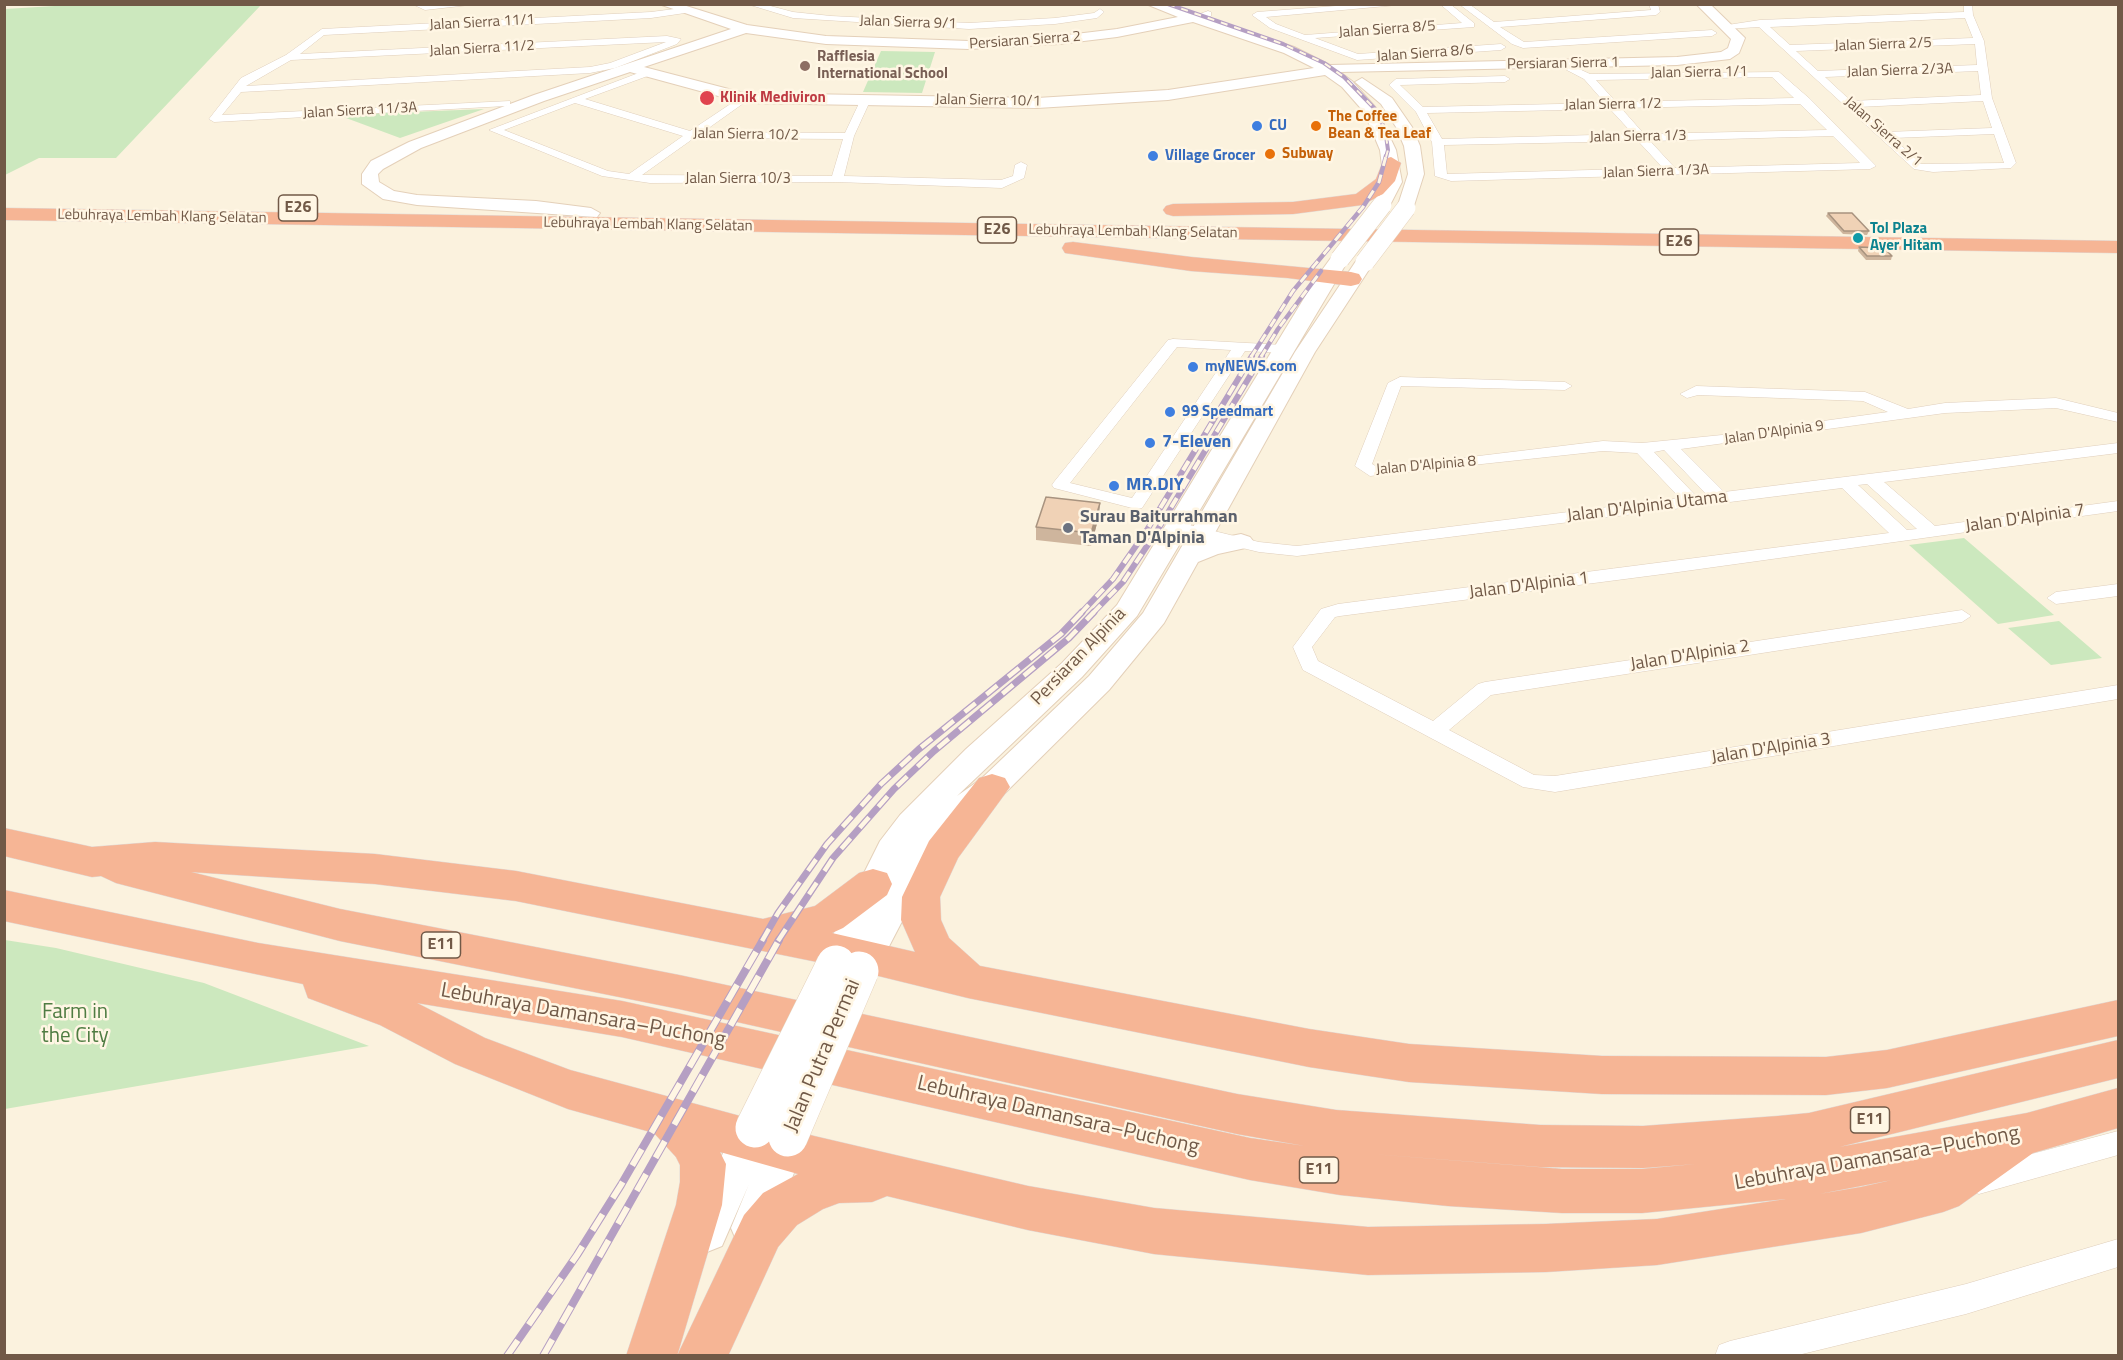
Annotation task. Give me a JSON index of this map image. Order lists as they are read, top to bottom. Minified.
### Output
{"streets":{"highway":["E26","Lebuhraya Lembah Klang Selatan","E11","Lebuhraya Damansara–Puchong"],"main road":["Persiaran Sierra 2","Persiaran Sierra 1","Jalan Sierra 10/1","Persiaran Alpinia","Jalan Putra Permai"],"street":["Jalan Sierra 11/1","Jalan Sierra 9/1","Jalan Sierra 8/5","Jalan Sierra 2/5","Jalan Sierra 11/2","Jalan Sierra 8/6","Jalan Sierra 2/3A","Jalan Sierra 1/1","Jalan Sierra 1/2","Jalan Sierra 11/3A","Jalan Sierra 2/1","Jalan Sierra 10/2","Jalan Sierra 1/3","Jalan Sierra 1/3A","Jalan Sierra 10/3","Jalan D'Alpinia 9","Jalan D'Alpinia 8","Jalan D'Alpinia Utama","Jalan D'Alpinia 7","Jalan D'Alpinia 1","Jalan D'Alpinia 2","Jalan D'Alpinia 3"]},"crossings":[["Jalan Sierra 11/1","Persiaran Sierra 2"],["Jalan Sierra 11/1","Jalan Sierra 11/2"],["Jalan Sierra 8/5","Jalan Sierra 8/6"],["Jalan Sierra 2/5","Jalan Sierra 2/1"],["Jalan Sierra 11/2","Jalan Sierra 11/3A"],["Persiaran Sierra 1","Jalan Sierra 1/1"],["Persiaran Sierra 1","Jalan Sierra 10/1"],["Jalan Sierra 2/3A","Jalan Sierra 2/1"],["Jalan Sierra 1/1","Jalan Sierra 1/2"],["Jalan Sierra 10/2","Jalan Sierra 10/3"],["Jalan Sierra 1/3","Jalan Sierra 1/3A"],["Jalan D'Alpinia 9","Jalan D'Alpinia 8"],["Jalan D'Alpinia 7","Jalan D'Alpinia 1"],["Jalan D'Alpinia 1","Jalan D'Alpinia 2"],["Jalan D'Alpinia 1","Jalan D'Alpinia 3"],["Jalan D'Alpinia 2","Jalan D'Alpinia 3"],["Persiaran Alpinia","Jalan Putra Permai"]],"parks":["Farm in the City"],"places":["Rafflesia International School","Klinik Mediviron","CU","The Coffee Bean & Tea Leaf","Subway","Village Grocer","Tol Plaza Ayer Hitam","myNEWS.com","99 Speedmart","7-Eleven","MR.DIY","Surau Baiturrahman Taman D'Alpinia"]}
